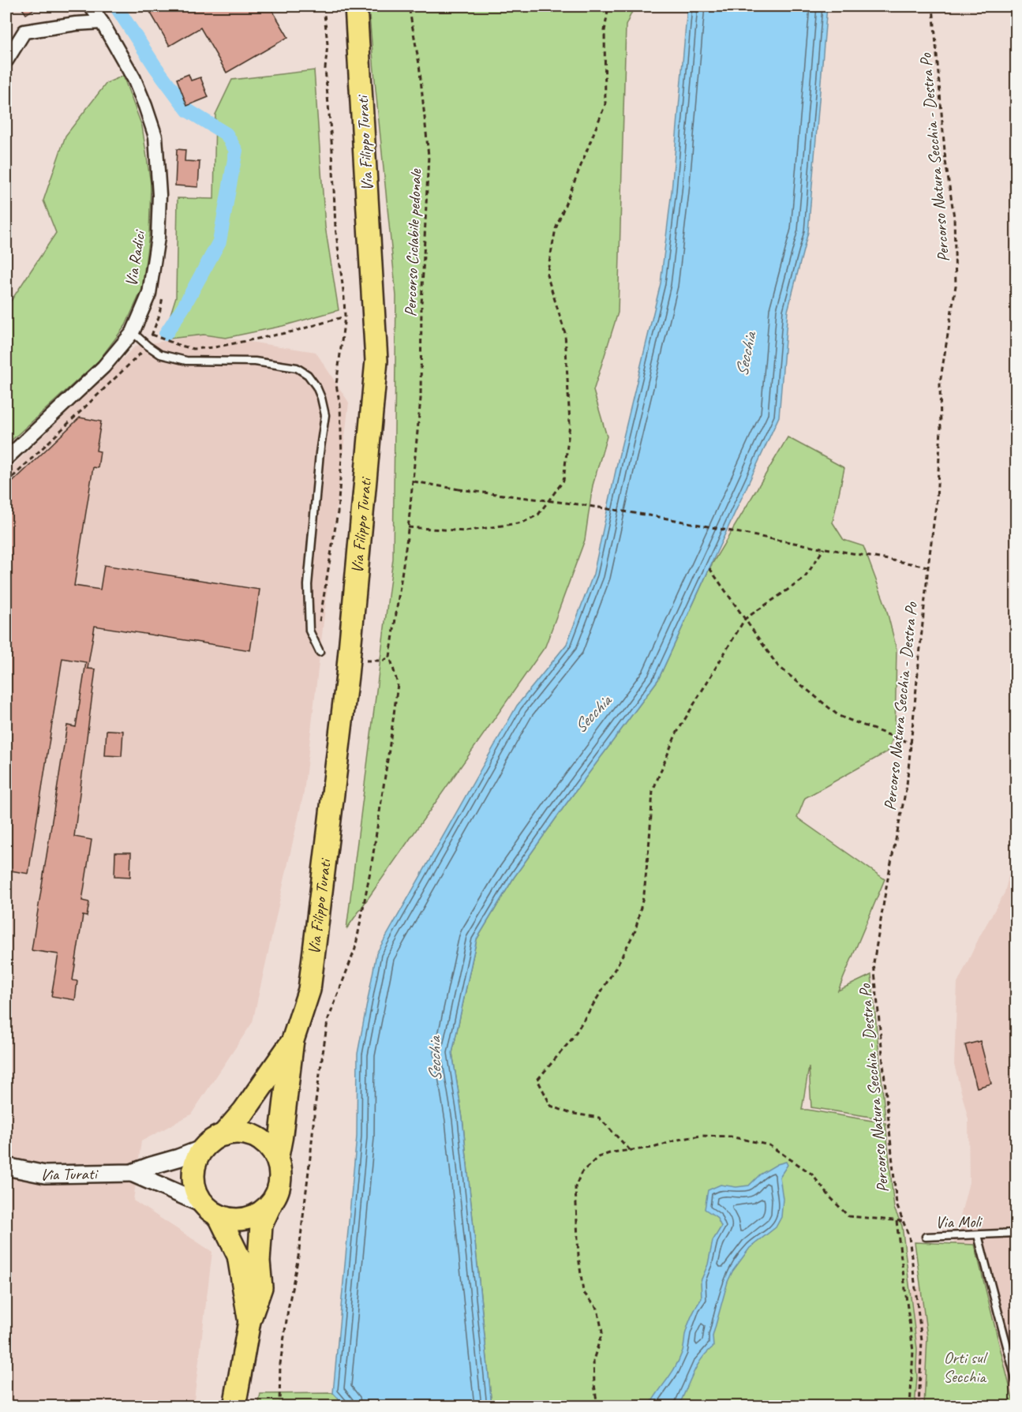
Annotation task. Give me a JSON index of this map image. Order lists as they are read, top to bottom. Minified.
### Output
{"streets":{"main road":["Via Filippo Turati"],"street":["Via Radici","Via Turati"],"lane":["Via Moli"],"path":["Percorso Natura Secchia - Destra Po","Percorso Ciclabile pedonale"]},"water":["Secchia"],"parks":["Orti sul Secchia"]}
